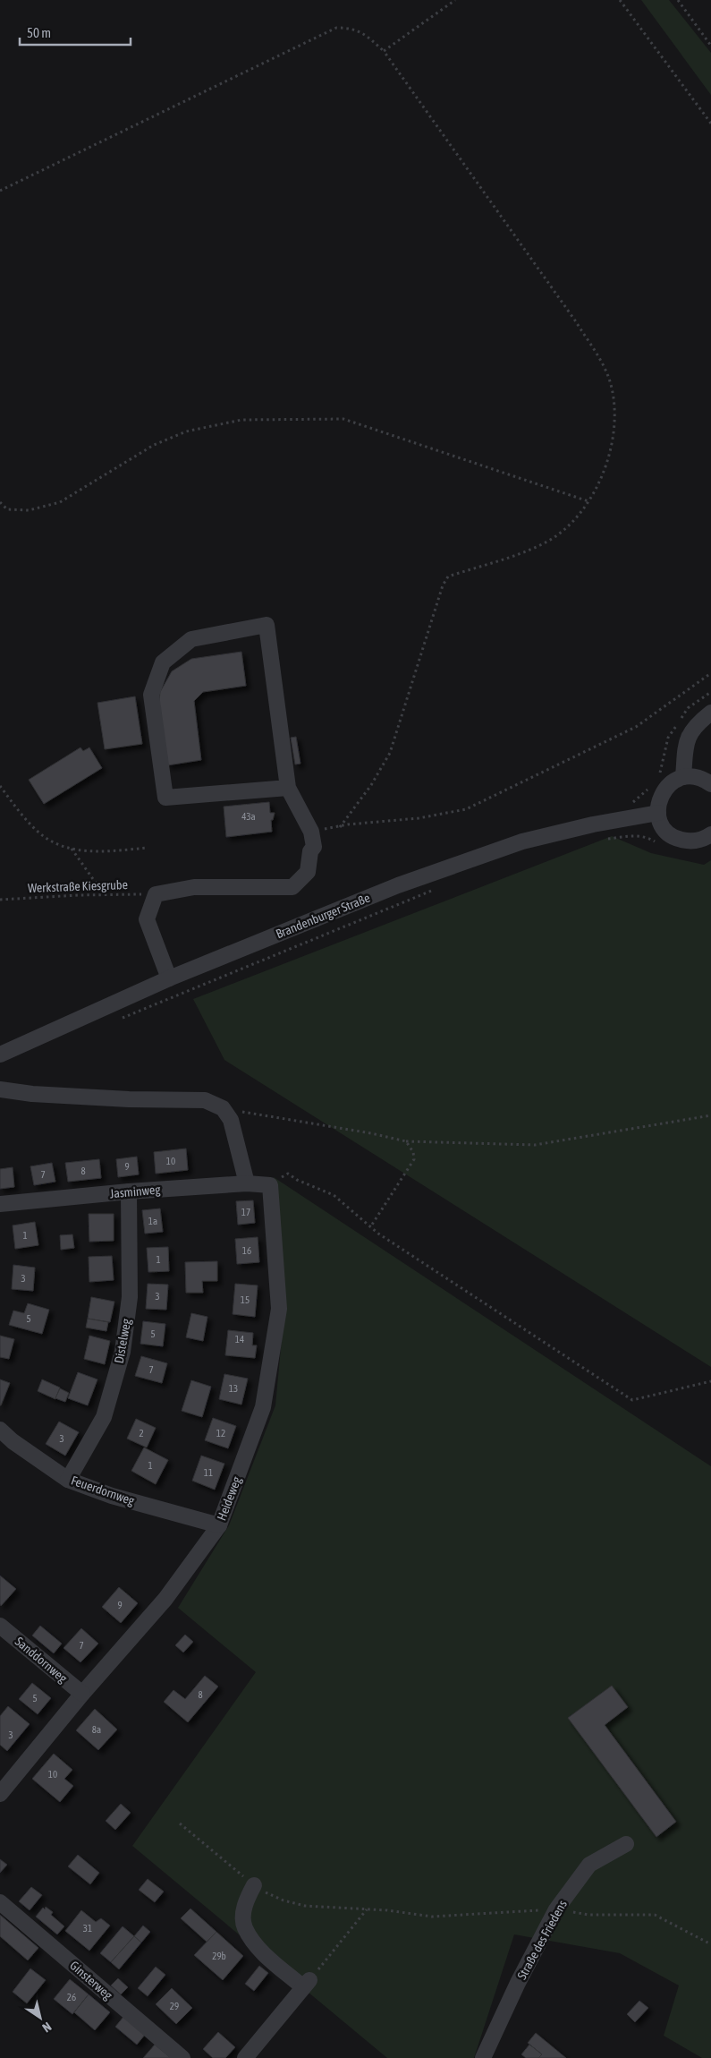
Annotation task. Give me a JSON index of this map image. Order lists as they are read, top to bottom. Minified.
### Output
{"streets":{"street":["Brandenburger Straße","Jasminweg","Distelweg","Feuerdornweg","Heideweg","Sanddornweg","Straße des Friedens","Ginsterweg"],"path":["Werkstraße Kiesgrube"]},"crossings":[["Jasminweg","Distelweg"],["Jasminweg","Heideweg"],["Distelweg","Feuerdornweg"],["Feuerdornweg","Heideweg"],["Heideweg","Sanddornweg"]],"house_numbers":["43a","10","9","8","7","17","1a","1","16","1","3","3","15","5","5","14","7","13","2","12","3","1","11","9","7","8","5","8a","3","10","31","29b","26","29"],"scale_bar":"50 m","north":"bottom right"}
